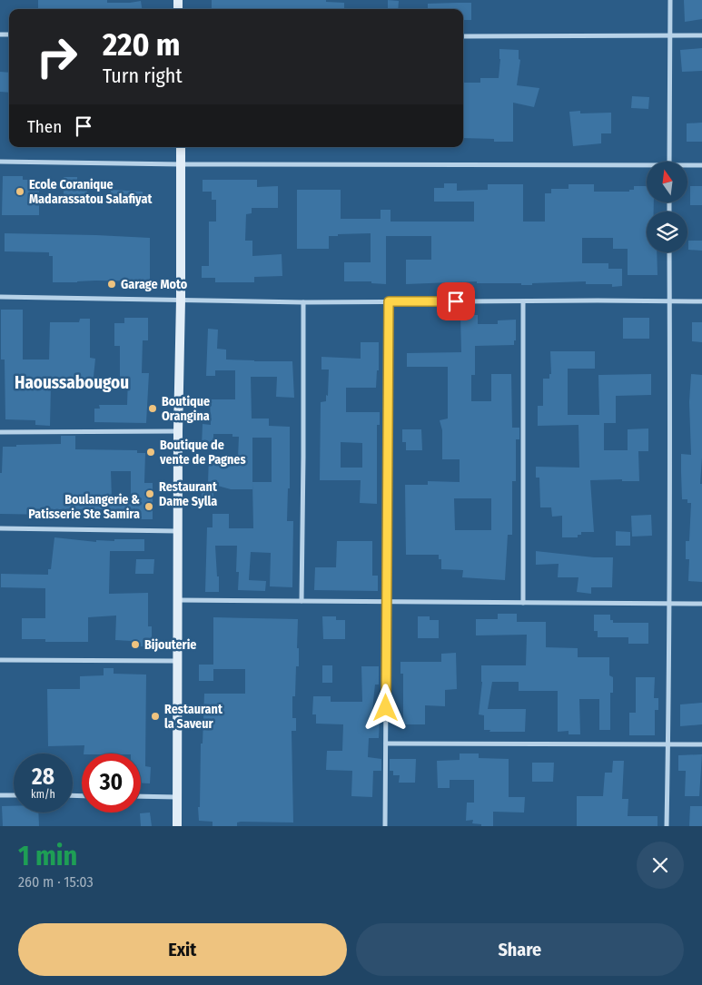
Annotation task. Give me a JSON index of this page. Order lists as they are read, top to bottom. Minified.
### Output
{"districts":["Haoussabougou"],"places":["Ecole Coranique Madarassatou Salafiyat","Garage Moto","Boutique Orangina","Boutique de vente de Pagnes","Restaurant Dame Sylla","Boulangerie & Patisserie Ste Samira","Bijouterie","Restaurant la Saveur"],"north":"top","page":{"turn":["220 m","Turn right"],"then":"Then","speed":"28 km/h","limit":"30","heading":["1 min","260 m · 15:03"],"buttons":["Exit","Share"]}}
